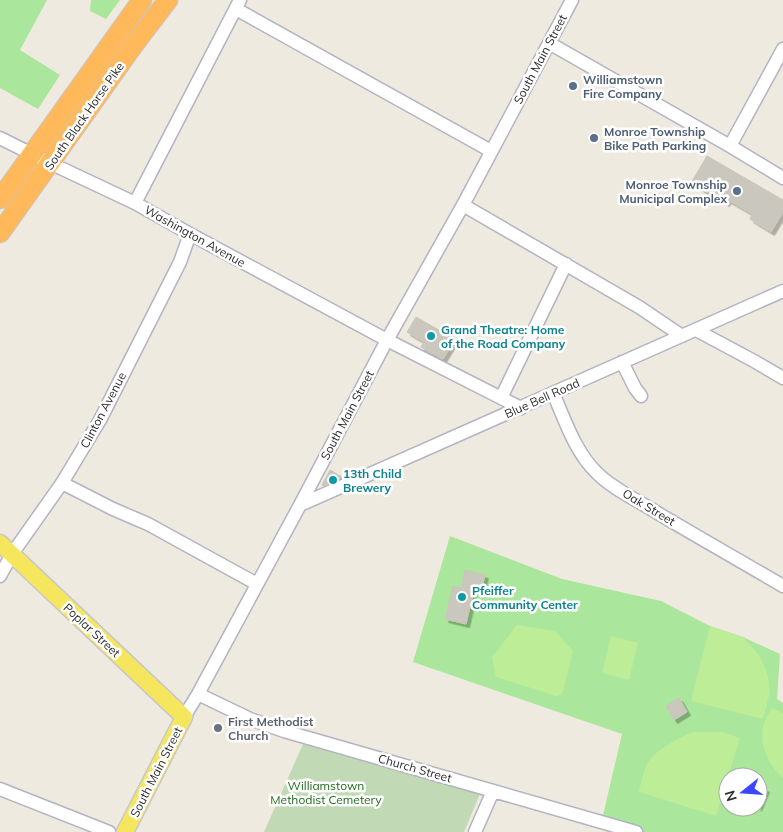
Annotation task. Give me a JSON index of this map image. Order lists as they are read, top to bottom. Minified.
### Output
{"streets":{"highway":["South Black Horse Pike"],"main road":["South Main Street","Poplar Street"],"street":["Washington Avenue","Blue Bell Road","Clinton Avenue","Oak Street","Church Street"]},"crossings":[["South Main Street","Washington Avenue"],["South Main Street","Blue Bell Road"],["South Main Street","Poplar Street"],["South Main Street","Church Street"],["South Black Horse Pike","Washington Avenue"],["Washington Avenue","Blue Bell Road"],["Washington Avenue","Clinton Avenue"],["Blue Bell Road","Oak Street"],["Clinton Avenue","Poplar Street"]],"parks":["Williamstown Methodist Cemetery"],"places":["Williamstown Fire Company","Monroe Township Bike Path Parking","Monroe Township Municipal Complex","Grand Theatre: Home of the Road Company","13th Child Brewery","Pfeiffer Community Center","First Methodist Church"],"north":"left"}
